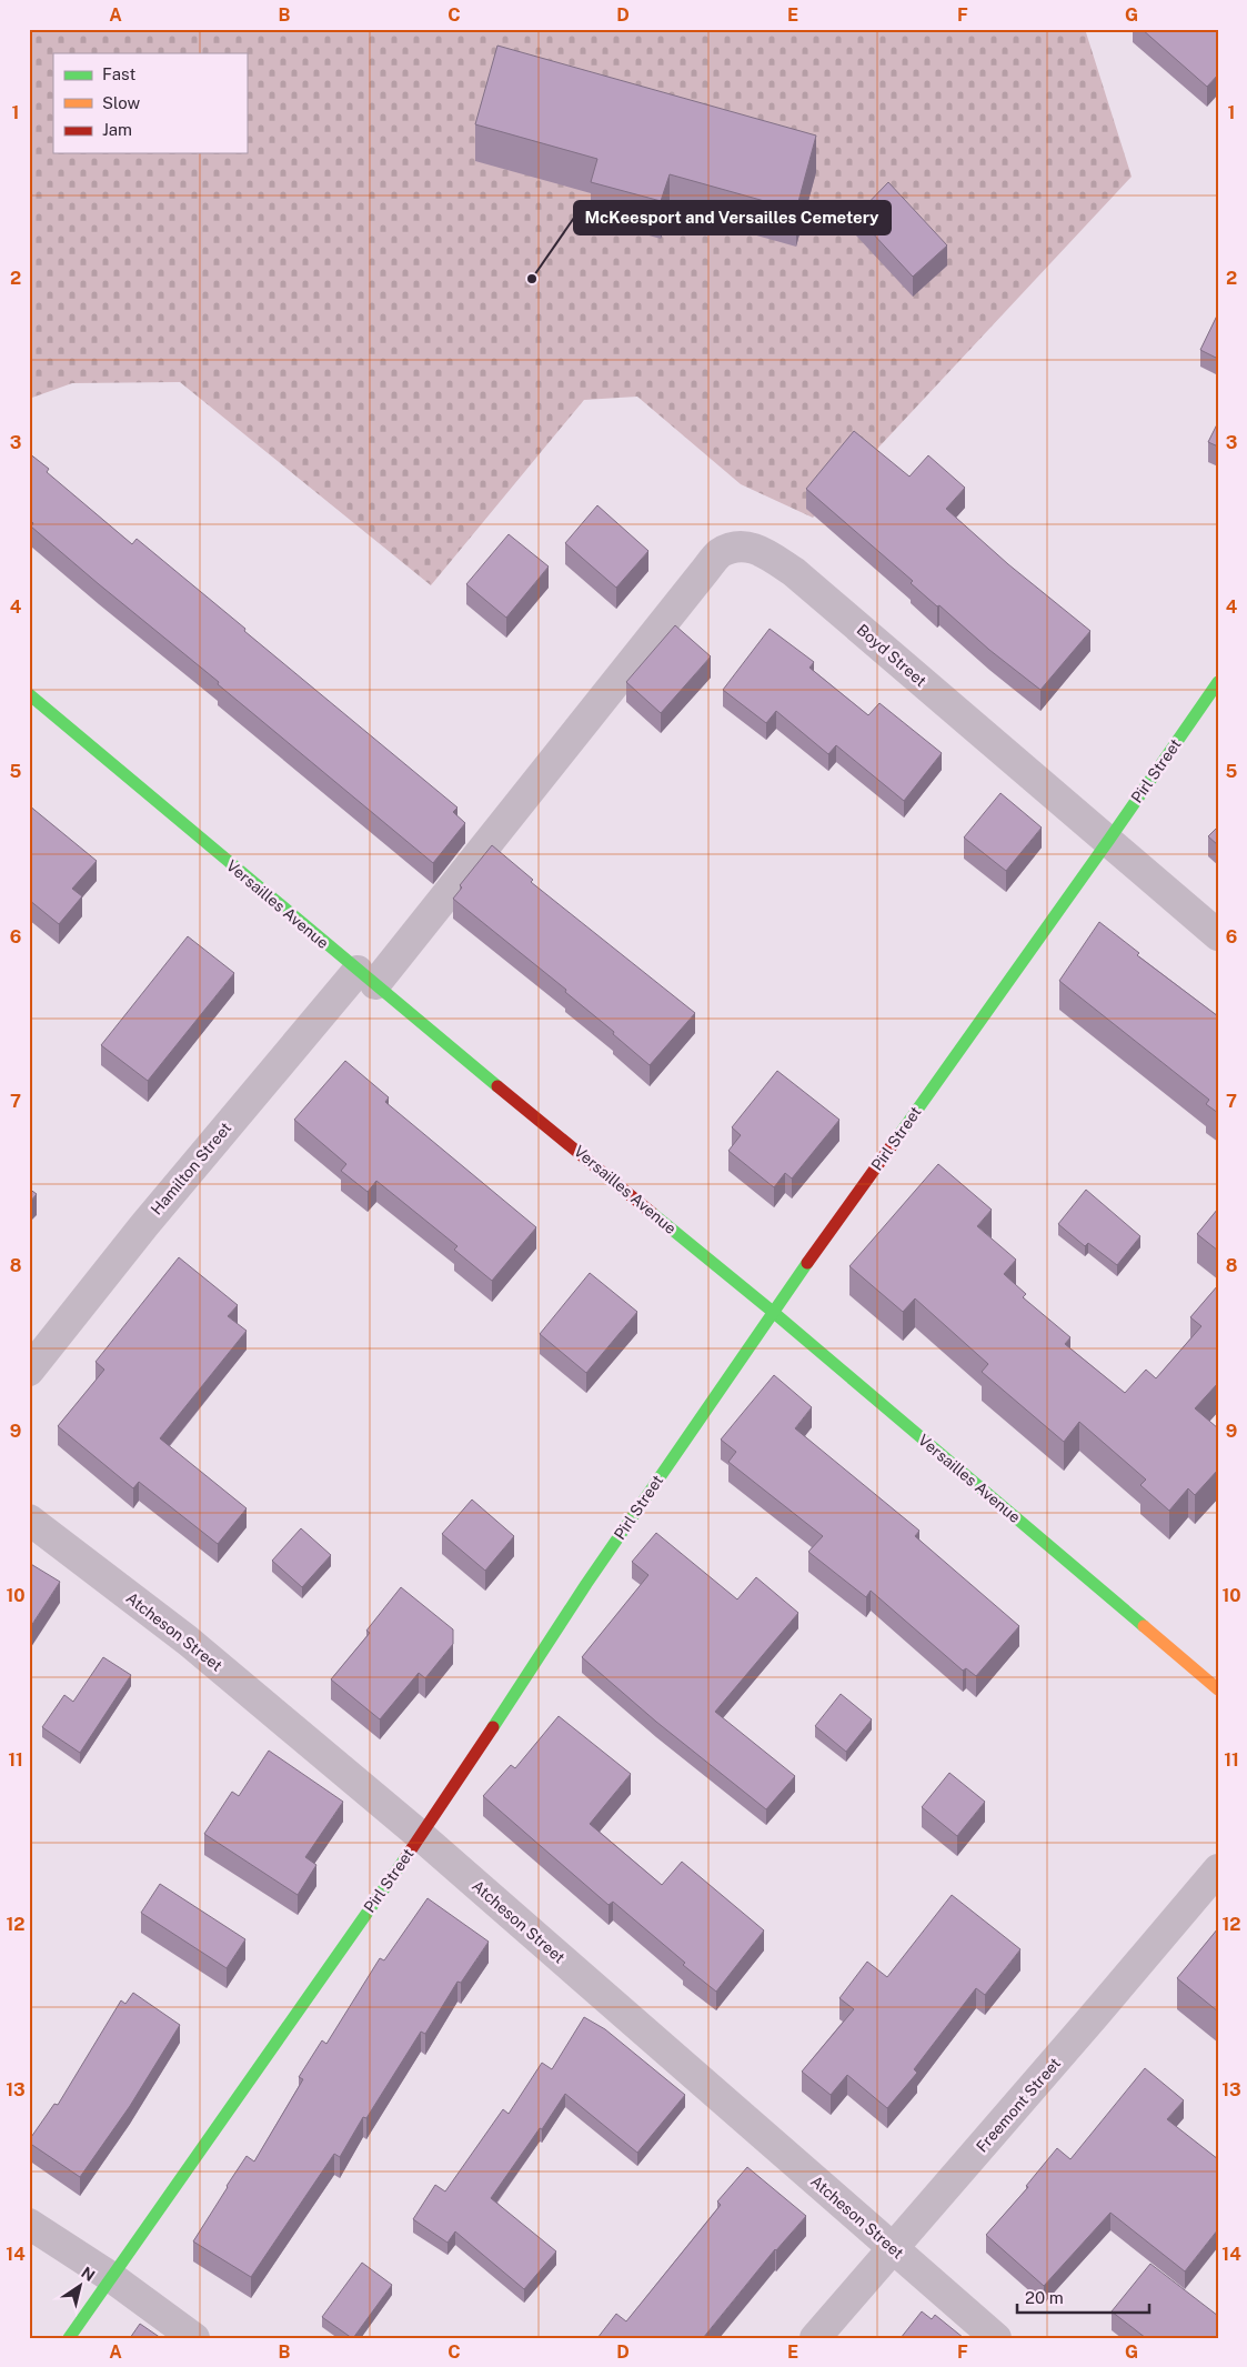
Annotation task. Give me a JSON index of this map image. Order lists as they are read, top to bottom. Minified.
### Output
{"streets":{"street":["Boyd Street","Pirl Street","Versailles Avenue","Hamilton Street","Atcheson Street","Freemont Street"]},"crossings":[["Boyd Street","Pirl Street"],["Boyd Street","Versailles Avenue"],["Boyd Street","Hamilton Street"],["Pirl Street","Versailles Avenue"],["Pirl Street","Atcheson Street"],["Versailles Avenue","Hamilton Street"],["Atcheson Street","Freemont Street"]],"places":["McKeesport and Versailles Cemetery"],"legend":["Fast","Slow","Jam"],"scale_bar":"20 m","north":"top right","grid":{"columns":["A","B","C","D","E","F","G"],"rows":["1","2","3","4","5","6","7","8","9","10","11","12","13","14"]}}
